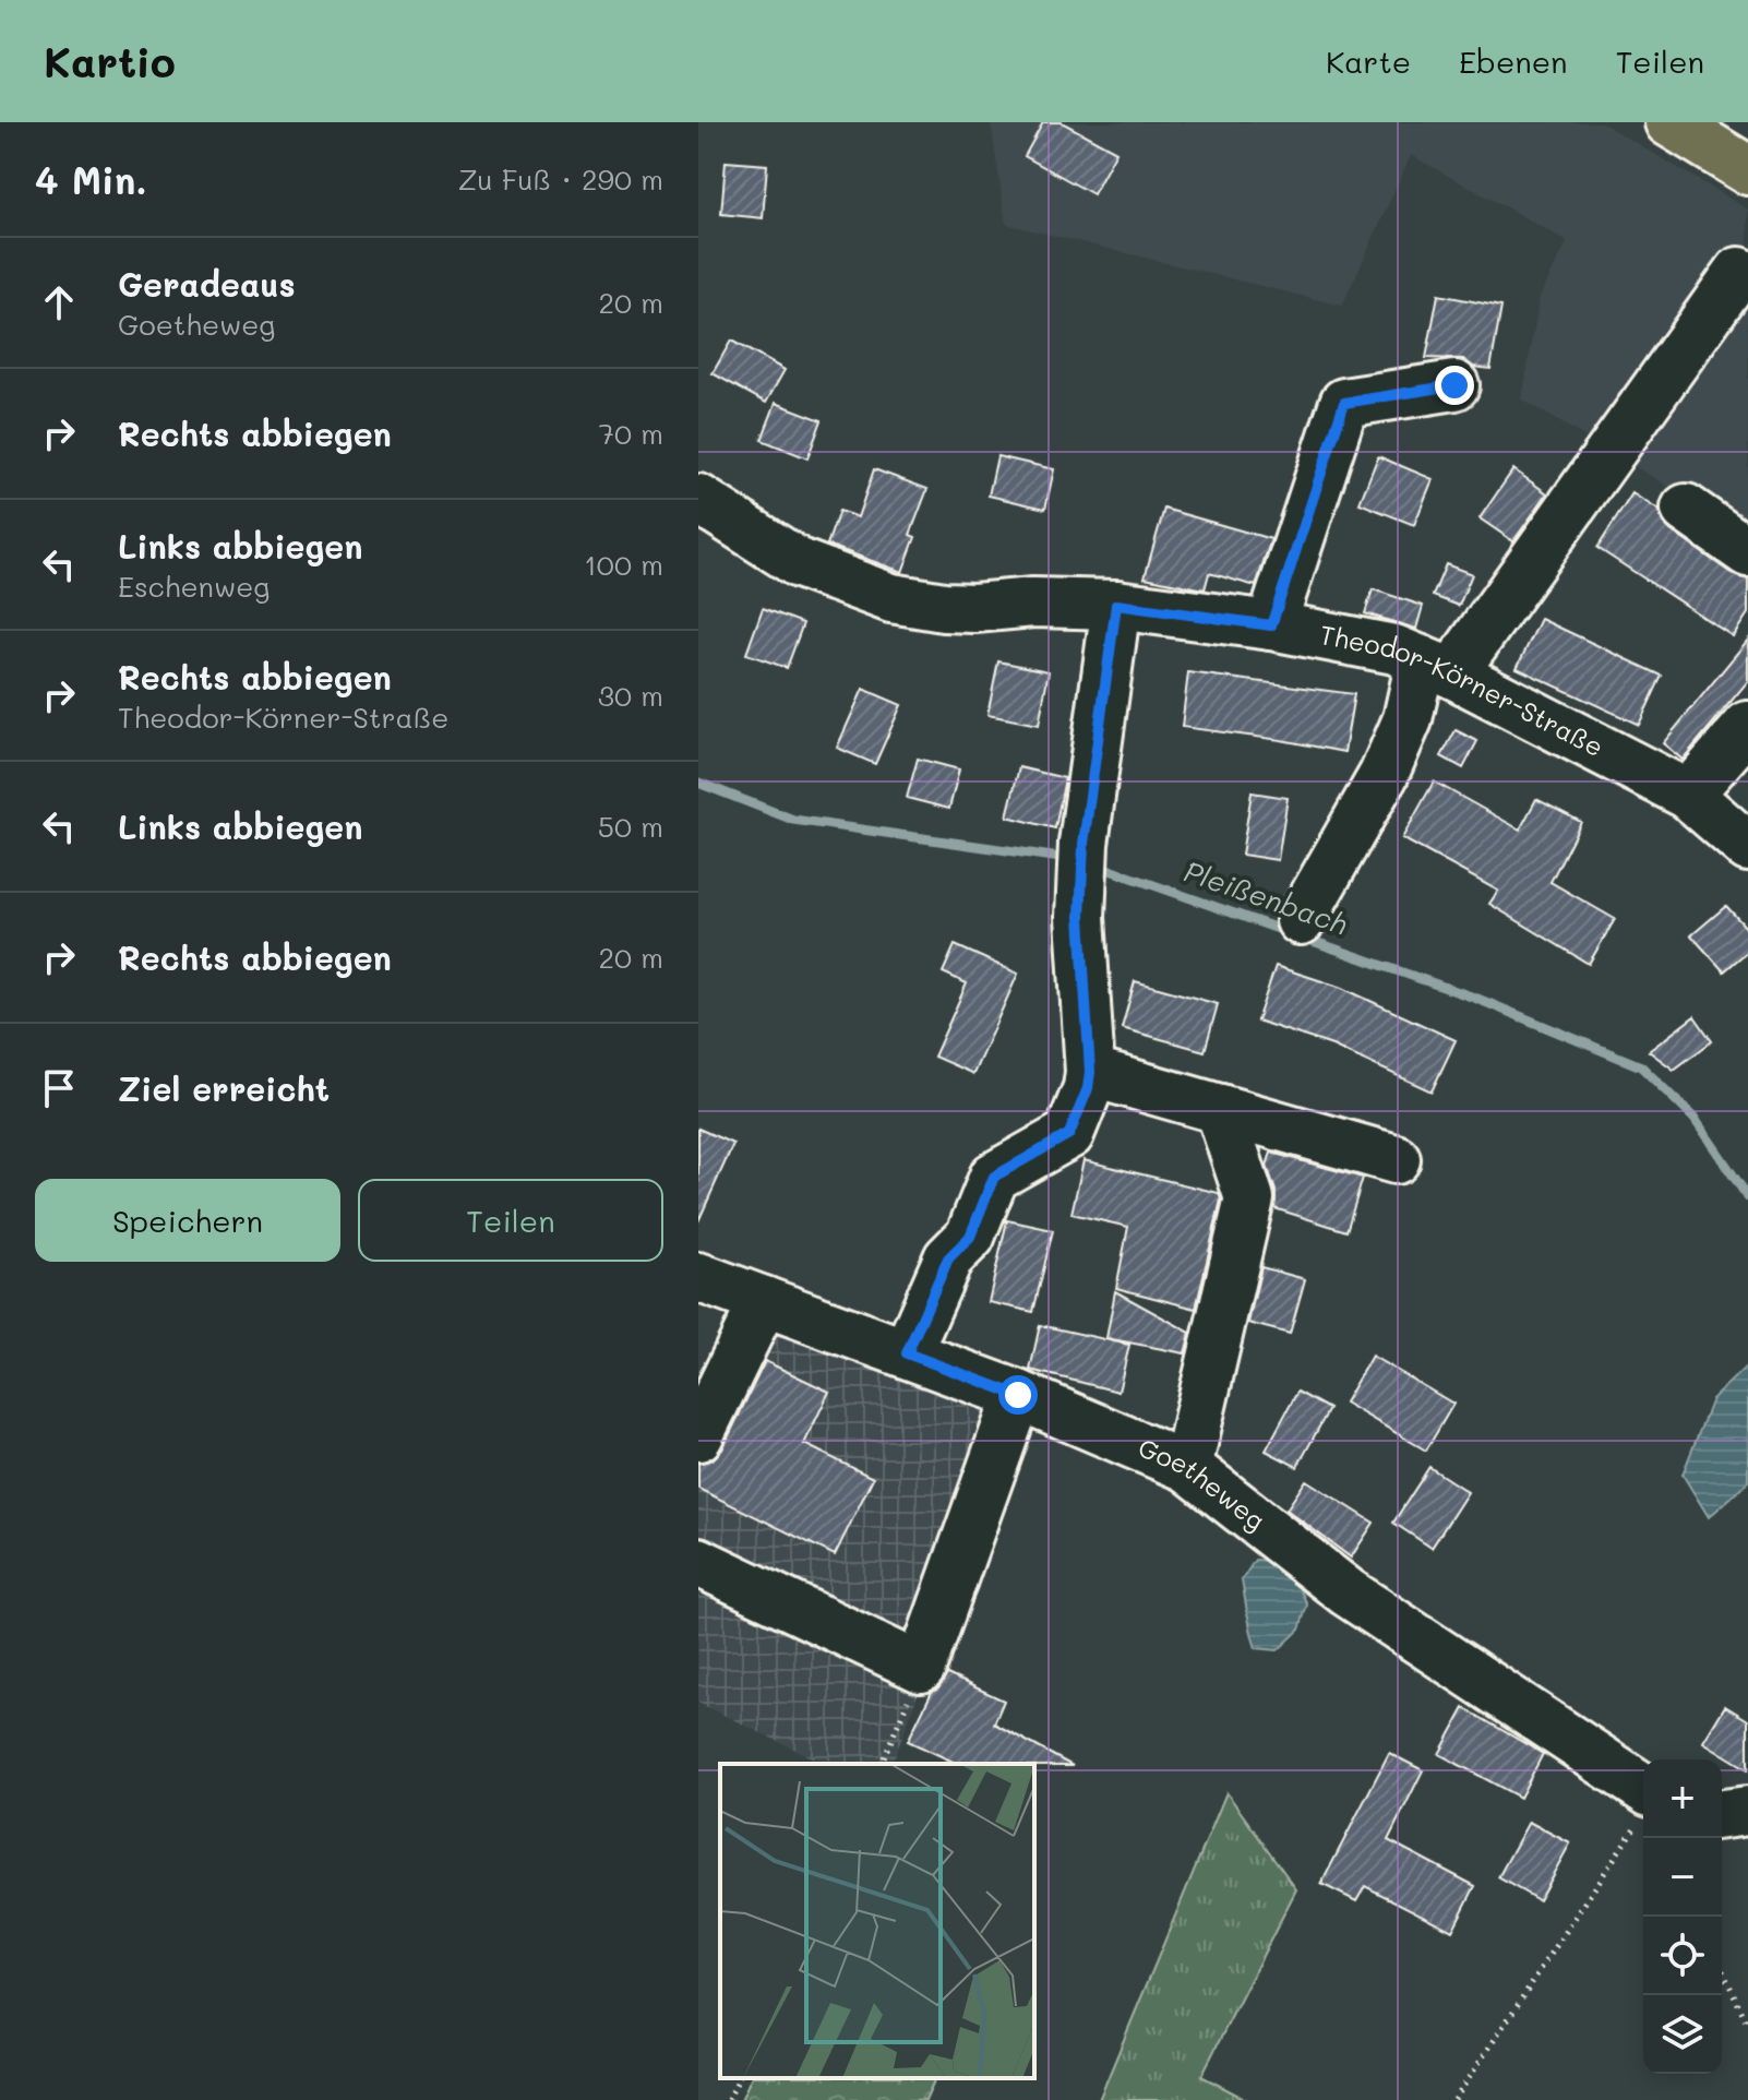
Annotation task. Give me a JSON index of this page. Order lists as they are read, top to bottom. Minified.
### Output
{"streets":{"street":["Theodor-Körner-Straße","Goetheweg"]},"water":["Pleißenbach"],"page":{"header":"Kartio","nav":["Karte","Ebenen","Teilen"],"heading":["4 Min.","Zu Fuß · 290 m"],"list":[["Geradeaus","Goetheweg","20 m"],["Rechts abbiegen","70 m"],["Links abbiegen","Eschenweg","100 m"],["Rechts abbiegen","Theodor-Körner-Straße","30 m"],["Links abbiegen","50 m"],["Rechts abbiegen","20 m"],"Ziel erreicht"],"buttons":["Speichern","Teilen"],"map_buttons":["+","−"]}}
